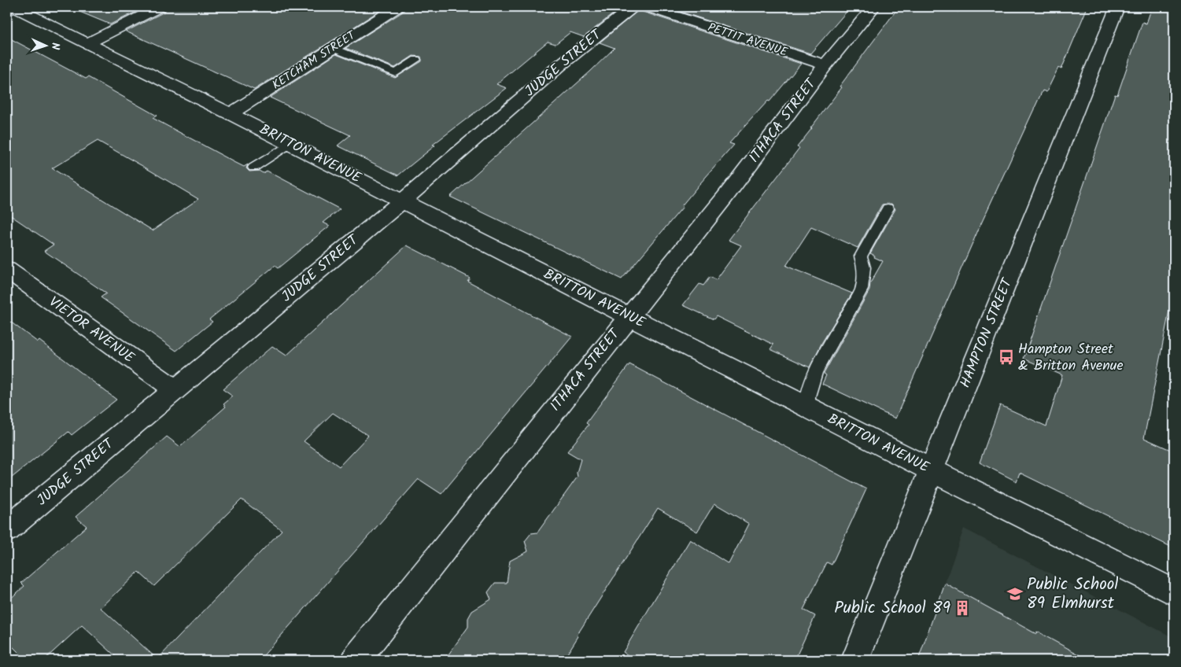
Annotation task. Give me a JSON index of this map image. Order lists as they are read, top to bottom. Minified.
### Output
{"streets":{"street":["PETTIT AVENUE","KETCHAM STREET","JUDGE STREET","ITHACA STREET","BRITTON AVENUE","VIETOR AVENUE","HAMPTON STREET"]},"crossings":[["PETTIT AVENUE","ITHACA STREET"],["KETCHAM STREET","BRITTON AVENUE"],["JUDGE STREET","BRITTON AVENUE"],["JUDGE STREET","VIETOR AVENUE"],["ITHACA STREET","BRITTON AVENUE"],["BRITTON AVENUE","HAMPTON STREET"]],"places":{"bus stop":["Hampton Street & Britton Avenue"],"school or university":["Public School 89 Elmhurst"],"building":["Public School 89"]},"north":"right"}
